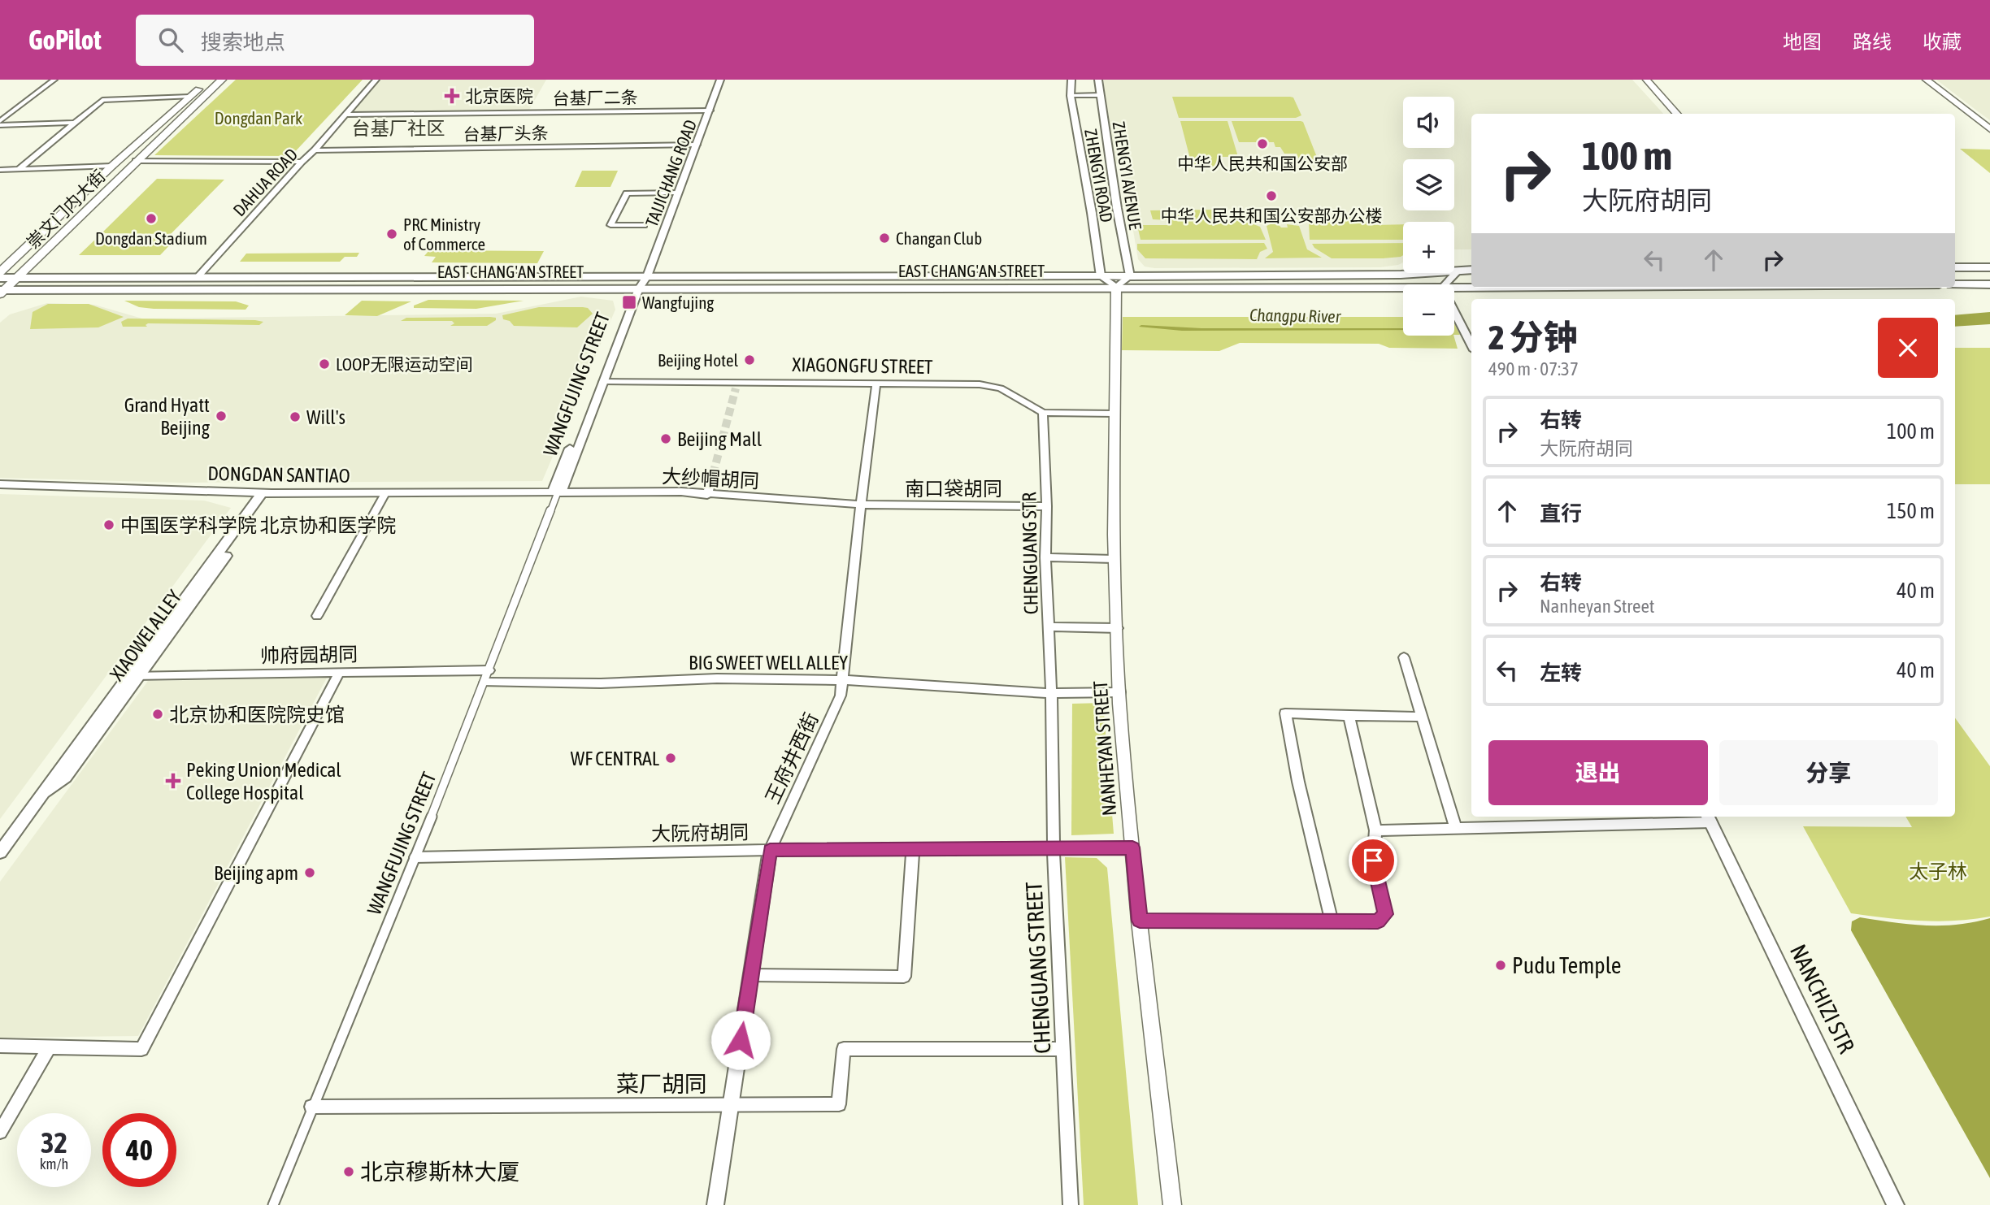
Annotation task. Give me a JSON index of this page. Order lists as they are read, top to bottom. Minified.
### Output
{"streets":{"highway":["EAST CHANG'AN STREET"],"main road":["崇文门内大街","NANHEYAN STREET"],"street":["台基厂二条","台基厂头条","TAIJICHANG ROAD","ZHENGYI ROAD","ZHENGYI AVENUE","DAHUA ROAD","XIAGONGFU STREET","WANGFUJING STREET","DONGDAN SANTIAO","大纱帽胡同","南口袋胡同","CHENGUANG STR","XIAOWEI ALLEY","帅府园胡同","BIG SWEET WELL ALLEY","王府井西街","大阮府胡同","CHENGUANG STREET","NANCHIZI STR","菜厂胡同"]},"crossings":[["台基厂二条","TAIJICHANG ROAD"],["台基厂二条","DAHUA ROAD"],["台基厂头条","TAIJICHANG ROAD"],["台基厂头条","DAHUA ROAD"],["TAIJICHANG ROAD","EAST CHANG'AN STREET"],["ZHENGYI ROAD","EAST CHANG'AN STREET"],["ZHENGYI AVENUE","EAST CHANG'AN STREET"],["DAHUA ROAD","EAST CHANG'AN STREET"],["崇文门内大街","EAST CHANG'AN STREET"],["EAST CHANG'AN STREET","WANGFUJING STREET"],["EAST CHANG'AN STREET","NANHEYAN STREET"],["XIAGONGFU STREET","WANGFUJING STREET"],["XIAGONGFU STREET","CHENGUANG STR"],["XIAGONGFU STREET","NANHEYAN STREET"],["XIAGONGFU STREET","王府井西街"],["WANGFUJING STREET","DONGDAN SANTIAO"],["WANGFUJING STREET","大纱帽胡同"],["WANGFUJING STREET","帅府园胡同"],["WANGFUJING STREET","BIG SWEET WELL ALLEY"],["WANGFUJING STREET","大阮府胡同"],["WANGFUJING STREET","菜厂胡同"],["DONGDAN SANTIAO","大纱帽胡同"],["DONGDAN SANTIAO","XIAOWEI ALLEY"],["大纱帽胡同","南口袋胡同"],["大纱帽胡同","王府井西街"],["南口袋胡同","CHENGUANG STR"],["南口袋胡同","王府井西街"],["CHENGUANG STR","BIG SWEET WELL ALLEY"],["CHENGUANG STR","CHENGUANG STREET"],["XIAOWEI ALLEY","帅府园胡同"],["BIG SWEET WELL ALLEY","NANHEYAN STREET"],["BIG SWEET WELL ALLEY","王府井西街"],["BIG SWEET WELL ALLEY","CHENGUANG STREET"],["NANHEYAN STREET","大阮府胡同"],["王府井西街","大阮府胡同"],["大阮府胡同","CHENGUANG STREET"],["CHENGUANG STREET","菜厂胡同"]],"districts":["台基厂社区"],"water":["Changpu River"],"parks":["Dongdan Park","太子林"],"places":{"health":["北京医院","Peking Union Medical College Hospital"],"other":["中华人民共和国公安部","中华人民共和国公安部办公楼","Dongdan Stadium","PRC Ministry of Commerce","Changan Club","Beijing Hotel","LOOP无限运动空间","Grand Hyatt Beijing","Will's","Beijing Mall","中国医学科学院 北京协和医学院","北京协和医院院史馆","WF CENTRAL","Beijing apm","Pudu Temple","北京穆斯林大厦"],"transit":["Wangfujing"]},"page":{"header":"GoPilot","search":"搜索地点","nav":["地图","路线","收藏"],"map_buttons":["+","−"],"turn":["100 m","大阮府胡同"],"heading":["2 分钟","490 m · 07:37"],"list":[{"name":"右转","note":"大阮府胡同","value":"100 m"},{"name":"直行","value":"150 m"},{"name":"右转","note":"Nanheyan Street","value":"40 m"},{"name":"左转","value":"40 m"}],"buttons":["退出","分享"],"speed":"32 km/h","limit":"40"}}
